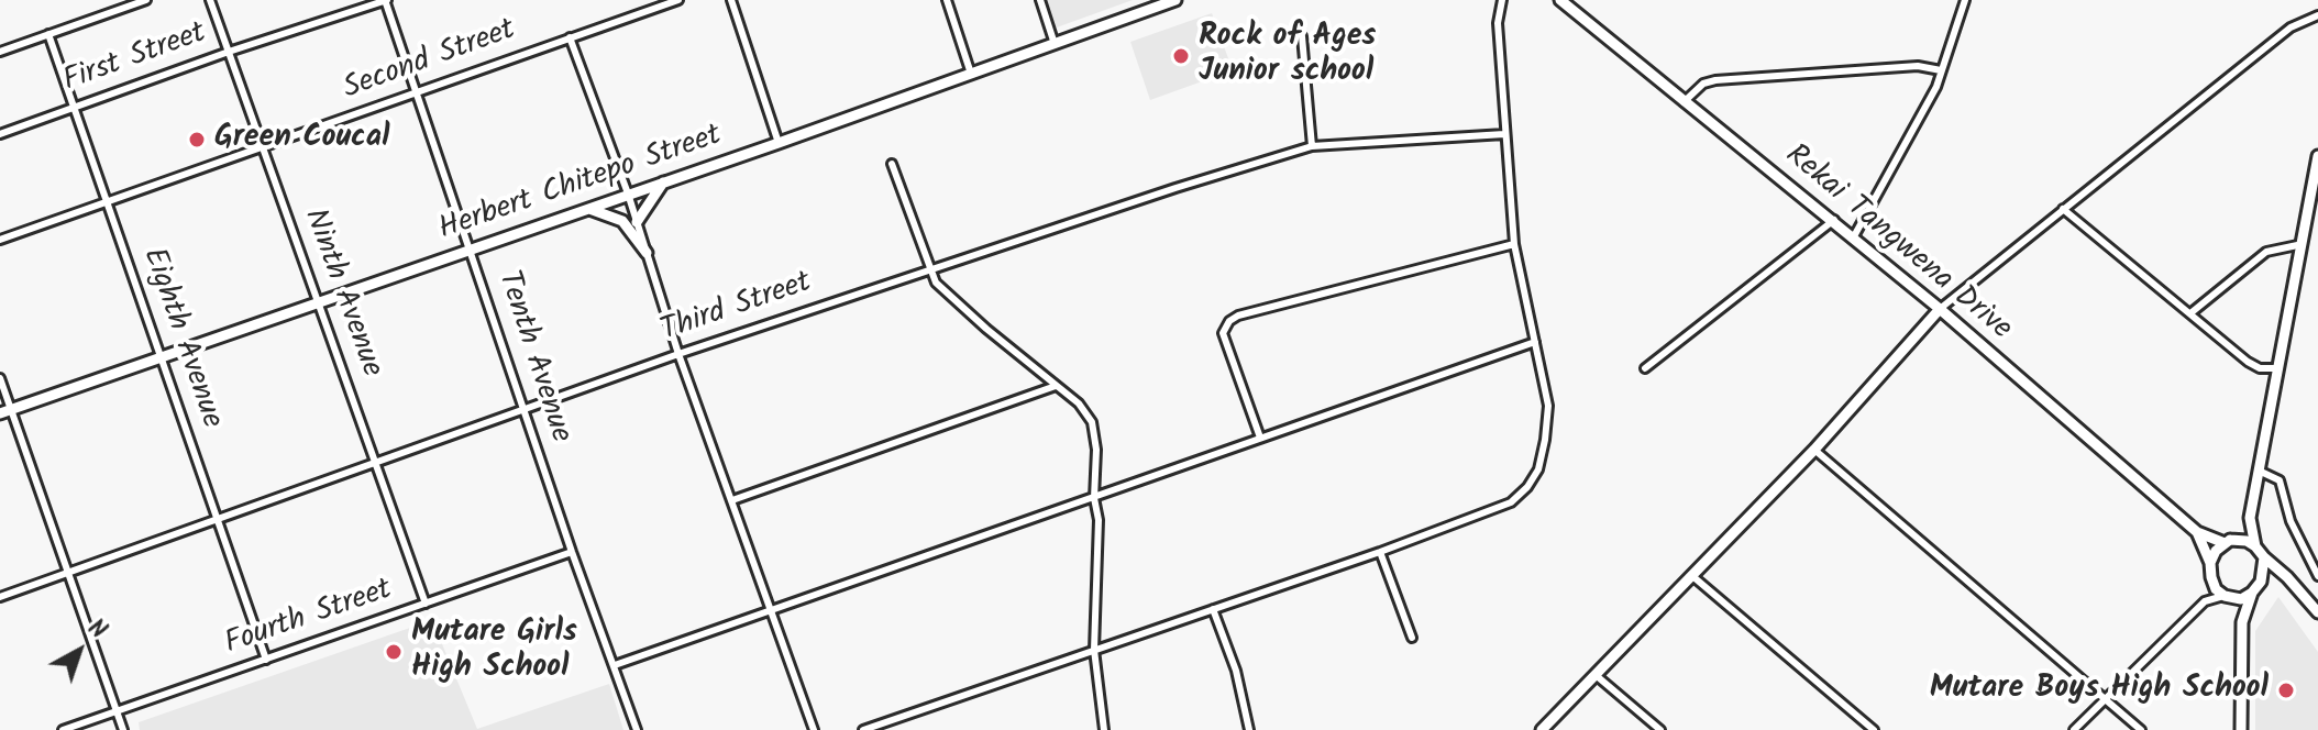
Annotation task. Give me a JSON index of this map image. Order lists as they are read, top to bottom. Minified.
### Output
{"streets":{"main road":["Herbert Chitepo Street","Rekai Tangwena Drive"],"street":["First Street","Second Street","Ninth Avenue","Third Street","Eighth Avenue","Tenth Avenue","Fourth Street"]},"crossings":[["First Street","Ninth Avenue"],["First Street","Eighth Avenue"],["First Street","Tenth Avenue"],["Second Street","Ninth Avenue"],["Second Street","Eighth Avenue"],["Second Street","Tenth Avenue"],["Herbert Chitepo Street","Ninth Avenue"],["Herbert Chitepo Street","Eighth Avenue"],["Herbert Chitepo Street","Tenth Avenue"],["Ninth Avenue","Third Street"],["Ninth Avenue","Fourth Street"],["Third Street","Eighth Avenue"],["Third Street","Tenth Avenue"],["Eighth Avenue","Fourth Street"],["Tenth Avenue","Fourth Street"]],"places":["Rock of Ages Junior school","Green Coucal","Mutare Girls High School","Mutare Boys High School"],"north":"top right"}
